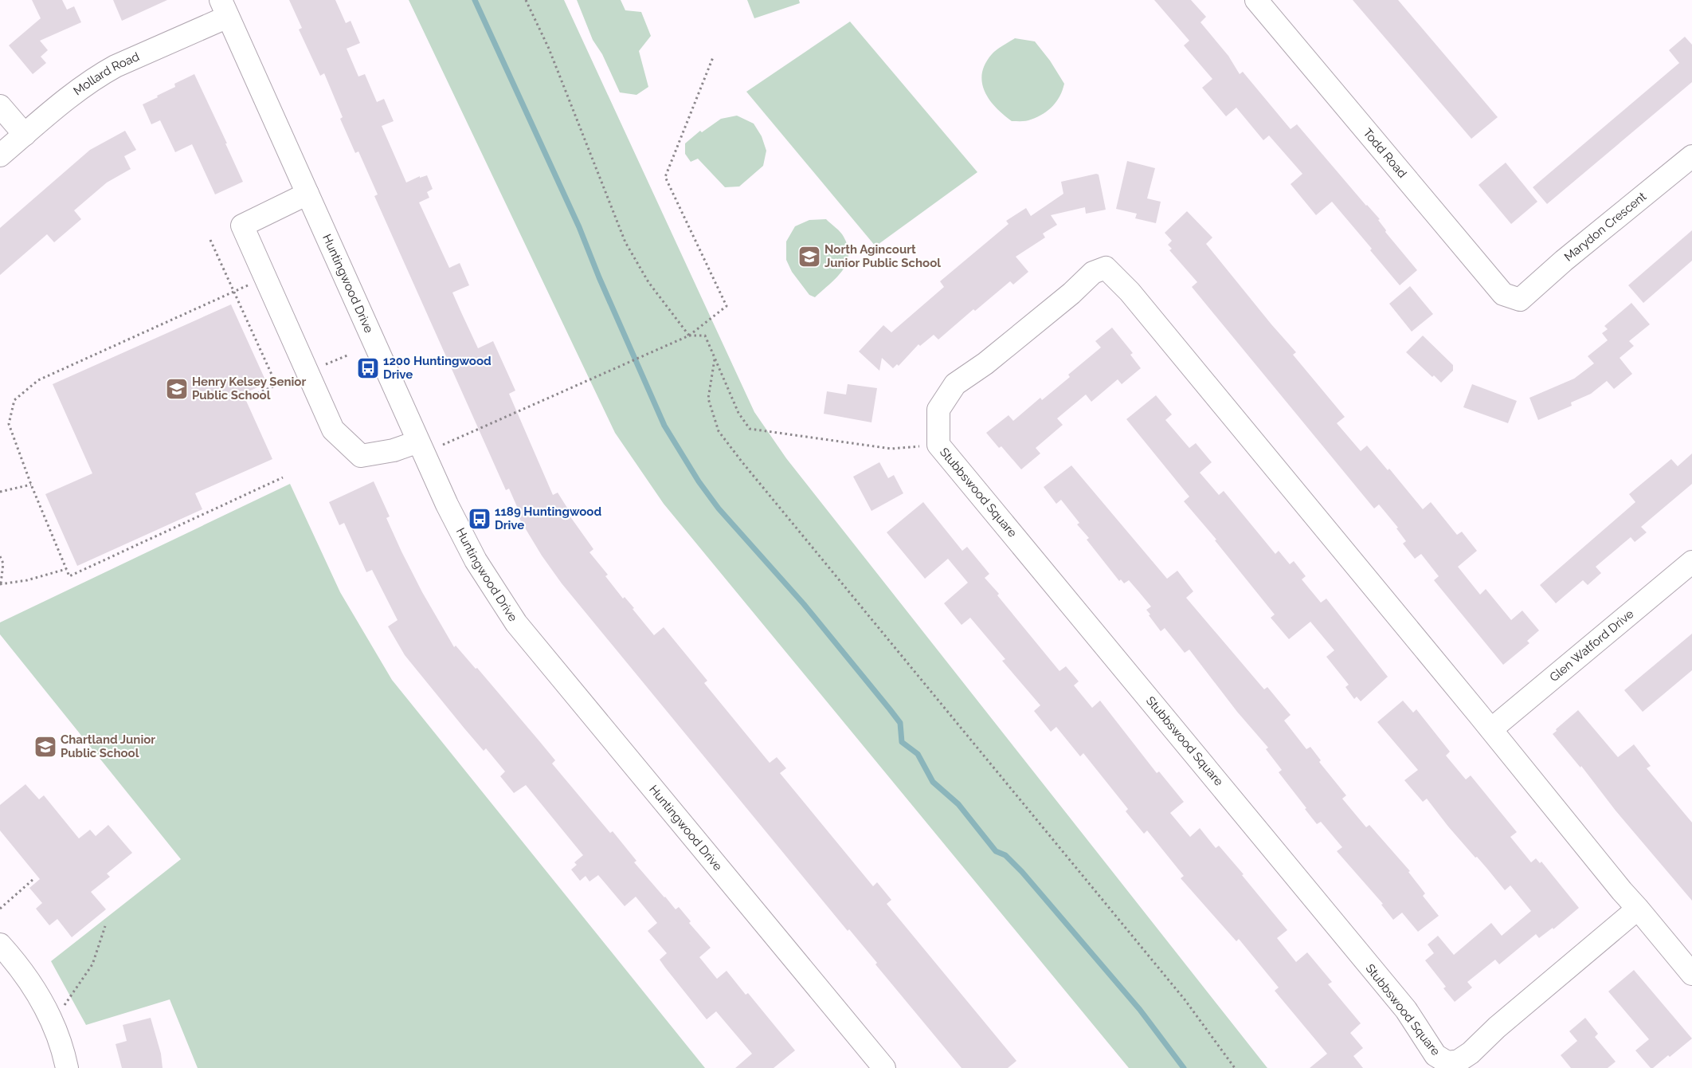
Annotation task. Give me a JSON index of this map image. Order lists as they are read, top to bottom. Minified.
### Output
{"streets":{"street":["Mollard Road","Todd Road","Marydon Crescent","Huntingwood Drive","Stubbswood Square","Glen Watford Drive"]},"crossings":[["Mollard Road","Huntingwood Drive"],["Todd Road","Marydon Crescent"],["Stubbswood Square","Glen Watford Drive"]],"places":{"school or university":["North Agincourt Junior Public School","Henry Kelsey Senior Public School","Chartland Junior Public School"],"bus stop":["1200 Huntingwood Drive","1189 Huntingwood Drive"]}}
